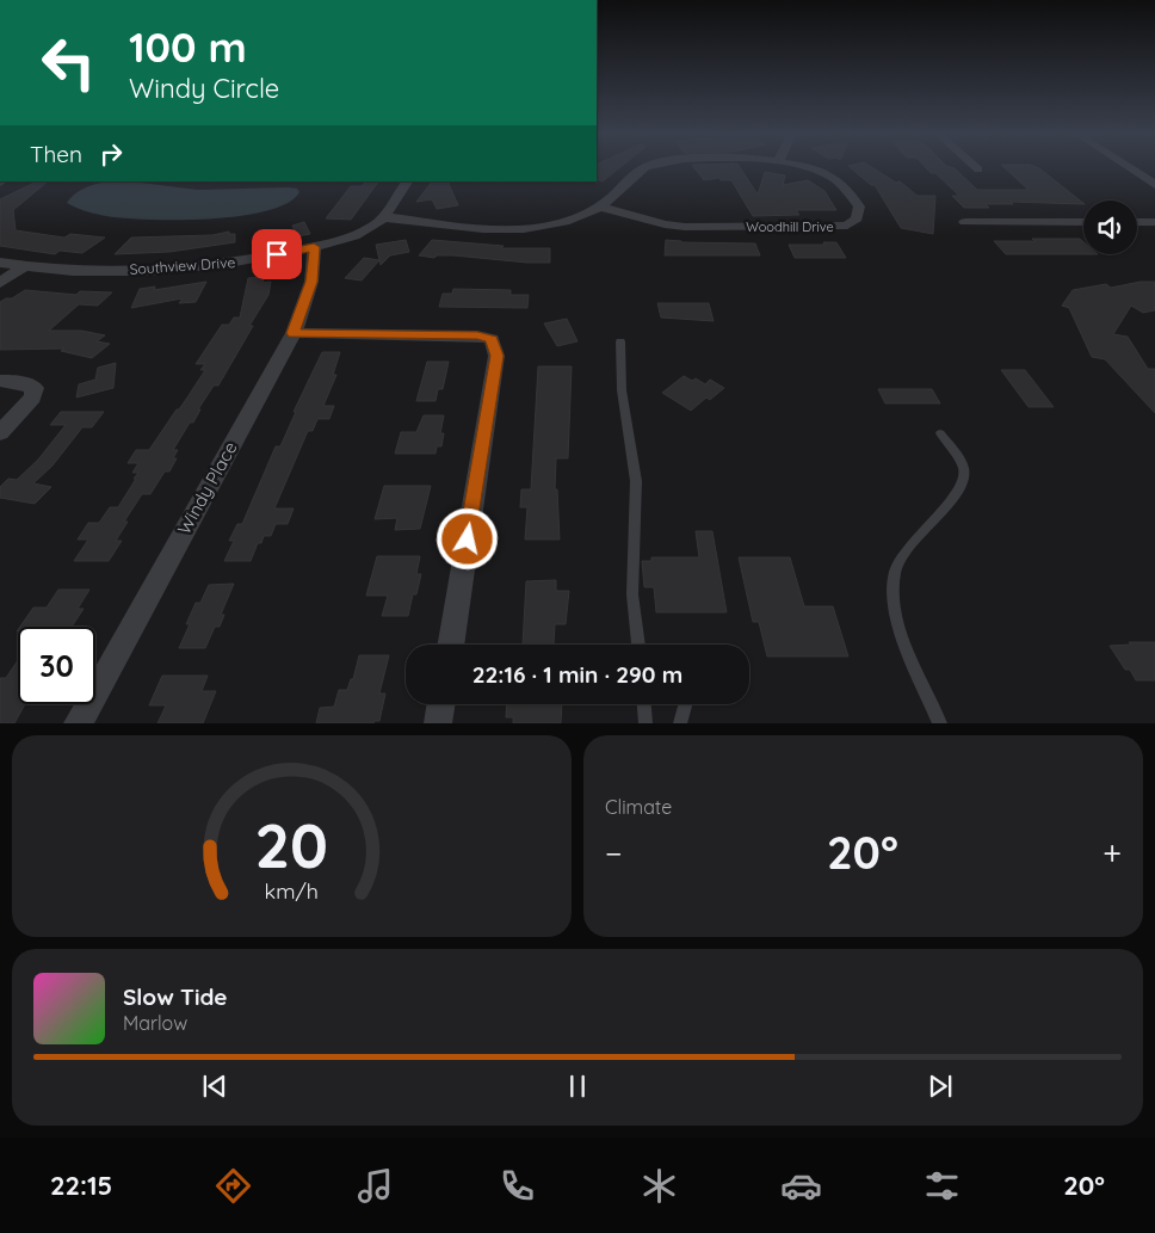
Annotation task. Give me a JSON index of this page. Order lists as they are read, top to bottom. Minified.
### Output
{"streets":{"street":["Woodhill Drive","Southview Drive","Windy Place"]},"crossings":[["Woodhill Drive","Southview Drive"],["Southview Drive","Windy Place"]],"page":{"turn":["100 m","Windy Circle"],"then":"Then","limit":"30","trip":"22:16 · 1 min · 290 m","tile":"Climate","heat":["−","20°","+"],"song":["Slow Tide","Marlow"],"tabs":["22:15","20°"],"gauge":["20","km/h"]}}
